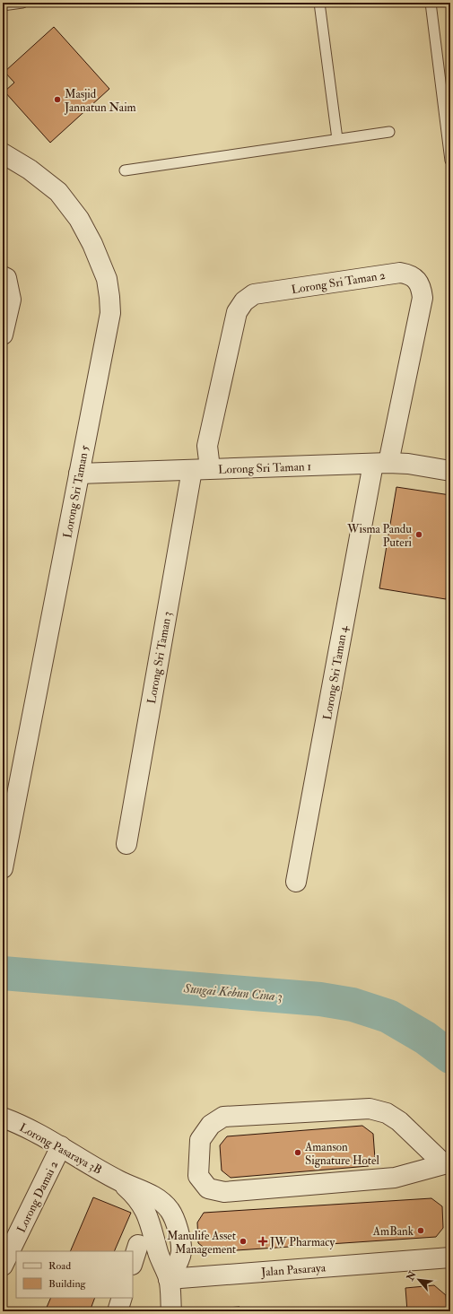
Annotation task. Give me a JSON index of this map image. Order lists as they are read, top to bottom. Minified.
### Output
{"streets":{"street":["Lorong Sri Taman 2","Lorong Sri Taman 1","Lorong Sri Taman 5","Lorong Sri Taman 3","Lorong Sri Taman 4","Lorong Pasaraya 3B","Lorong Damai 2","Jalan Pasaraya"]},"crossings":[["Lorong Sri Taman 2","Lorong Sri Taman 1"],["Lorong Sri Taman 2","Lorong Sri Taman 3"],["Lorong Sri Taman 2","Lorong Sri Taman 4"],["Lorong Sri Taman 1","Lorong Sri Taman 5"],["Lorong Sri Taman 1","Lorong Sri Taman 3"],["Lorong Sri Taman 1","Lorong Sri Taman 4"],["Lorong Pasaraya 3B","Lorong Damai 2"],["Lorong Pasaraya 3B","Jalan Pasaraya"]],"water":["Sungai Kebun Cina 3"],"places":{"other":["Masjid Jannatun Naim","Wisma Pandu Puteri","Amanson Signature Hotel","AmBank","Manulife Asset Management"],"health":["JW Pharmacy"]},"legend":["Road","Building"],"north":"top left"}
